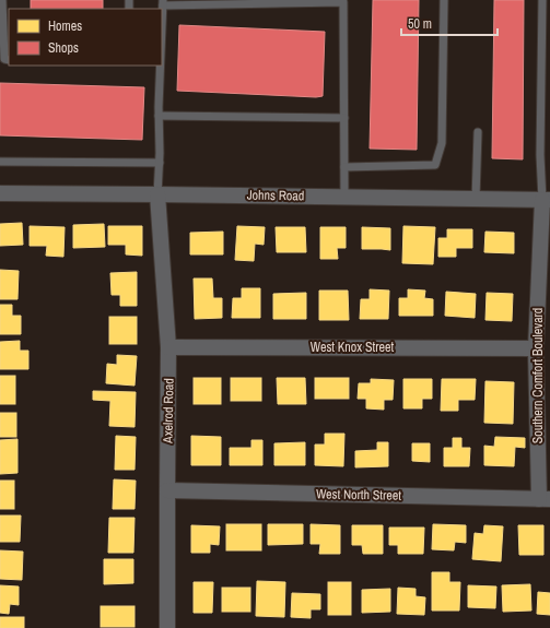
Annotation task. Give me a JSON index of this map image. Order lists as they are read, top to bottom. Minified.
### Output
{"streets":{"street":["Johns Road","West Knox Street","Southern Comfort Boulevard","Axelrod Road","West North Street"]},"crossings":[["Johns Road","Southern Comfort Boulevard"],["Johns Road","Axelrod Road"],["West Knox Street","Southern Comfort Boulevard"],["West Knox Street","Axelrod Road"],["Southern Comfort Boulevard","West North Street"],["Axelrod Road","West North Street"]],"legend":["Homes","Shops"],"scale_bar":"50 m"}
